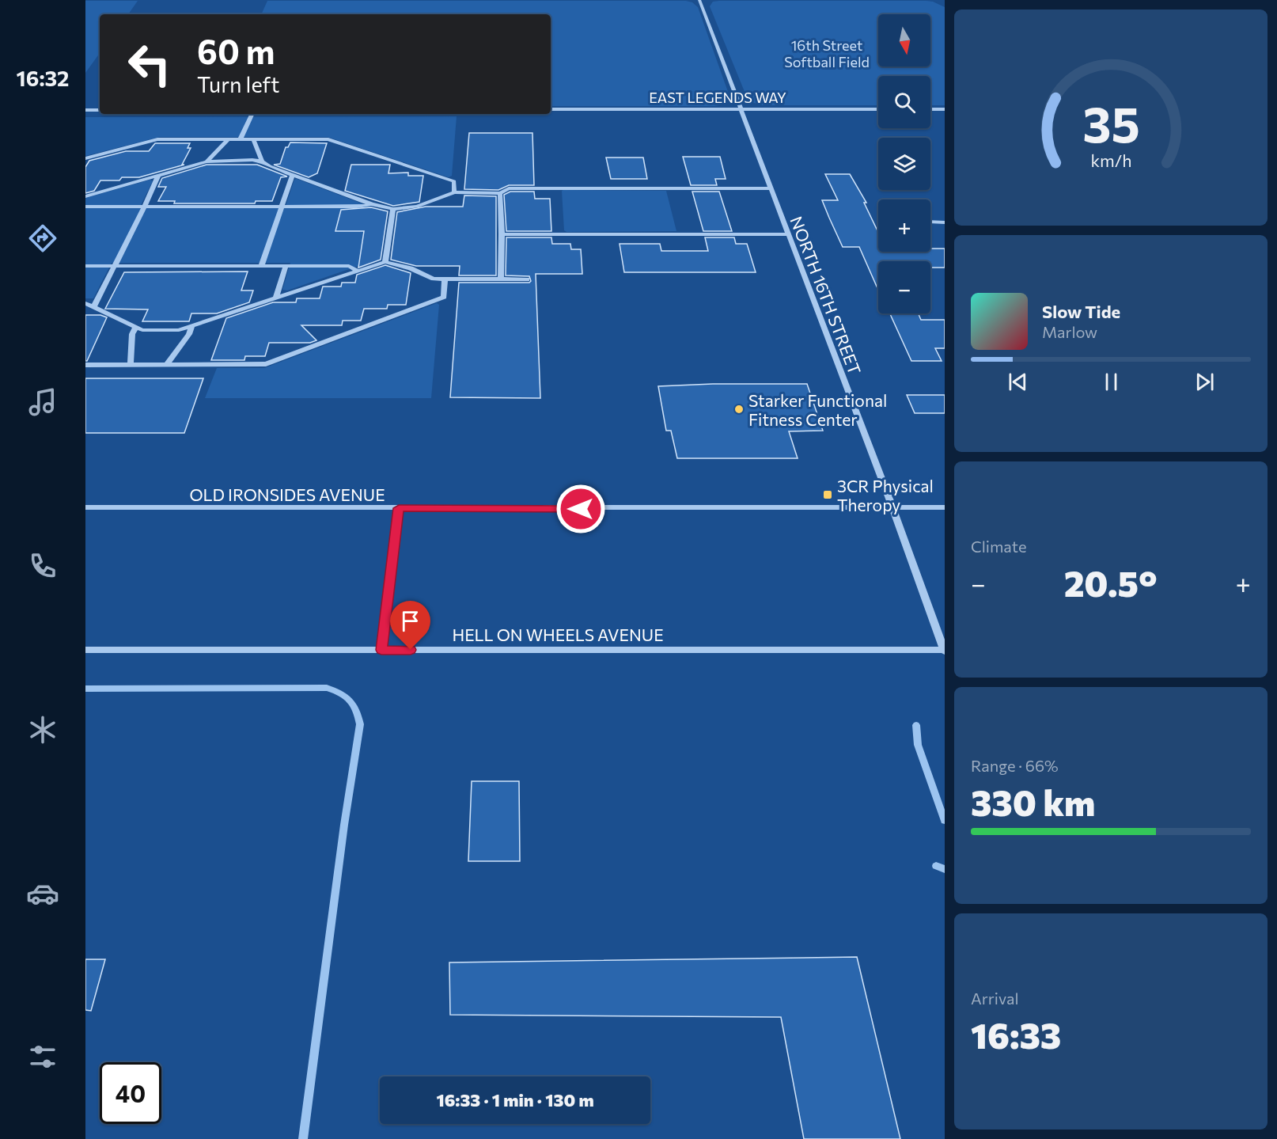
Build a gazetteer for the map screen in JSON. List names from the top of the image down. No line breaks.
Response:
{"streets":{"street":["EAST LEGENDS WAY","NORTH 16TH STREET","OLD IRONSIDES AVENUE","HELL ON WHEELS AVENUE"]},"crossings":[["EAST LEGENDS WAY","NORTH 16TH STREET"],["NORTH 16TH STREET","OLD IRONSIDES AVENUE"],["NORTH 16TH STREET","HELL ON WHEELS AVENUE"]],"parks":["16th Street Softball Field"],"places":{"other":["Starker Functional Fitness Center"],"transit":["3CR Physical Theropy"]},"north":"bottom","page":{"tabs":"16:32","map_buttons":["+","−"],"turn":["60 m","Turn left"],"song":["Slow Tide","Marlow"],"tile":["Climate",["Range · 66%","330 km"],["Arrival","16:33"]],"heat":["−","20.5°","+"],"limit":"40","trip":"16:33 · 1 min · 130 m","gauge":["35","km/h"]}}
